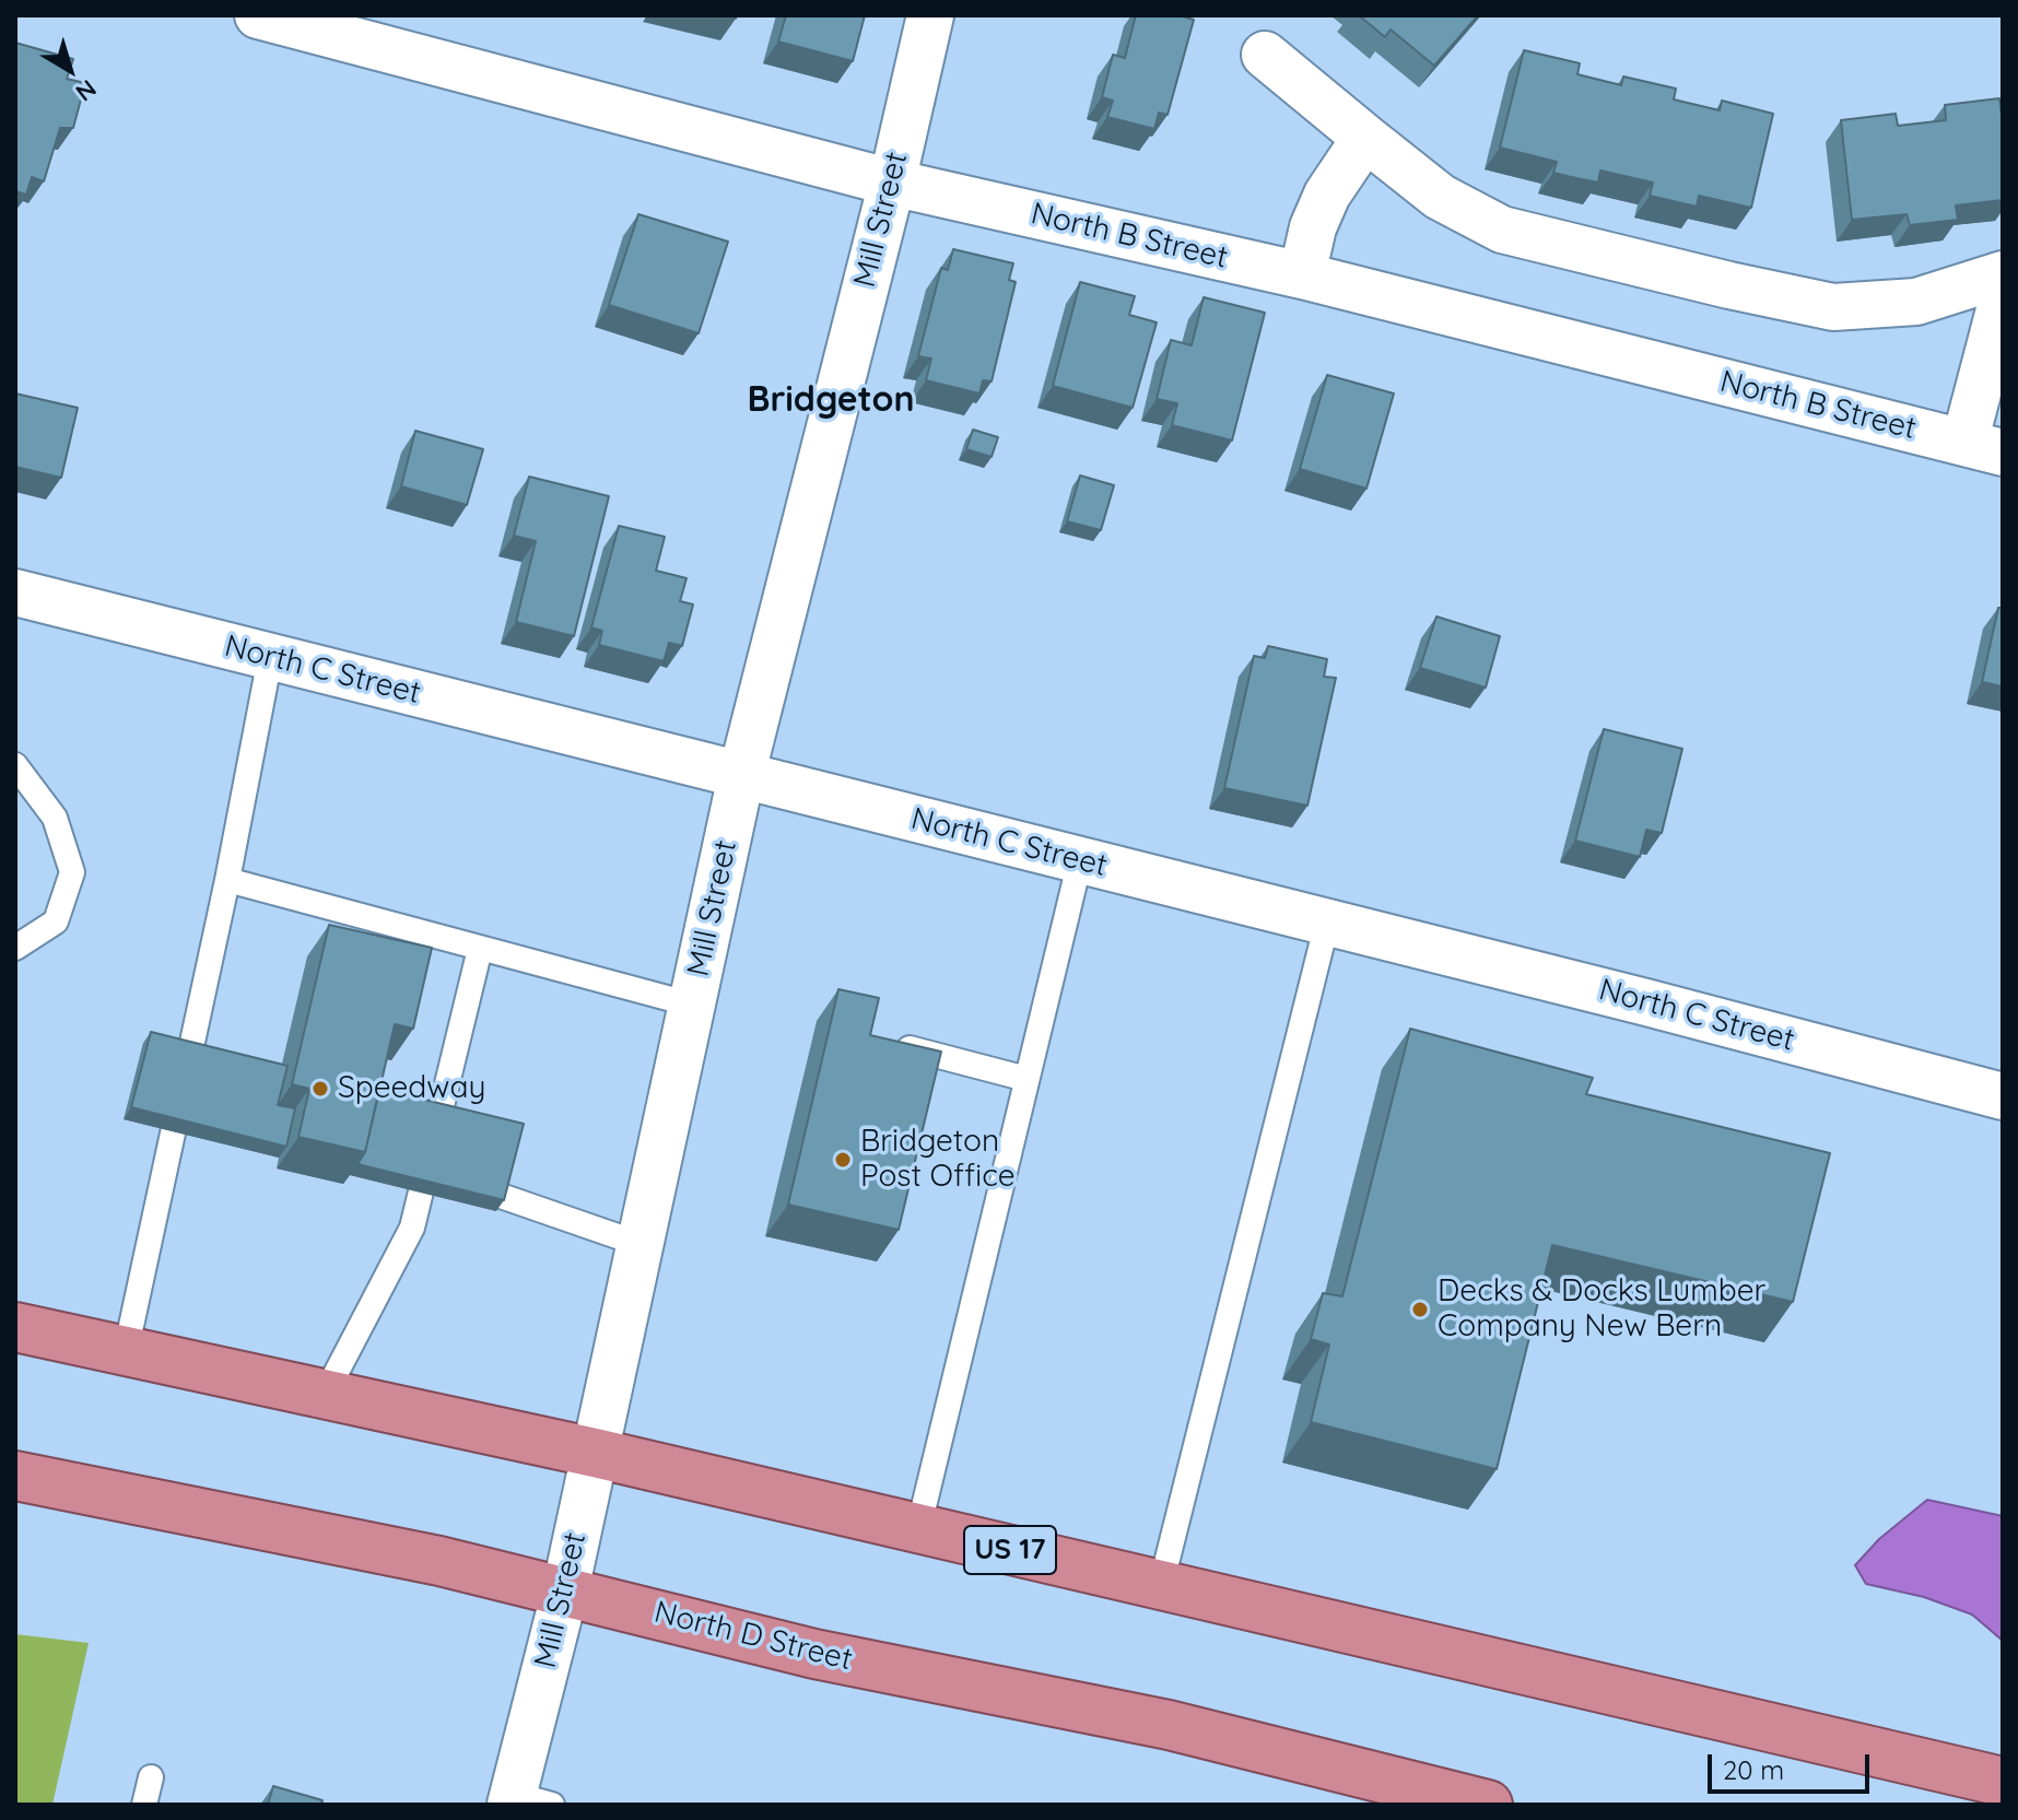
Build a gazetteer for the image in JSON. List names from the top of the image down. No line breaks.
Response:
{"streets":{"highway":["US 17","North D Street"],"street":["Mill Street","North B Street","North C Street"]},"crossings":[["Mill Street","North B Street"],["Mill Street","North C Street"],["Mill Street","US 17"],["Mill Street","North D Street"]],"districts":["Bridgeton"],"places":["Speedway","Bridgeton Post Office","Decks & Docks Lumber Company New Bern"],"scale_bar":"20 m","north":"bottom right"}
